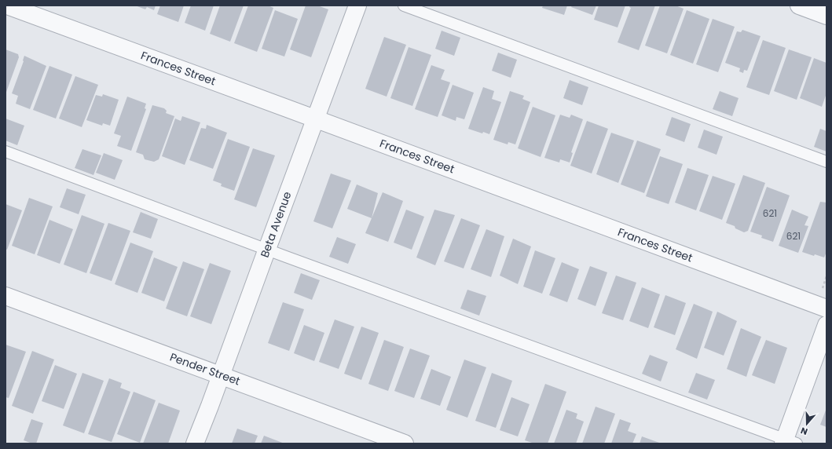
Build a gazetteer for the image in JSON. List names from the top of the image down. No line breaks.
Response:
{"streets":{"street":["Frances Street","Beta Avenue","Pender Street"]},"crossings":[["Frances Street","Beta Avenue"],["Beta Avenue","Pender Street"]],"house_numbers":["621","621"],"north":"bottom"}
